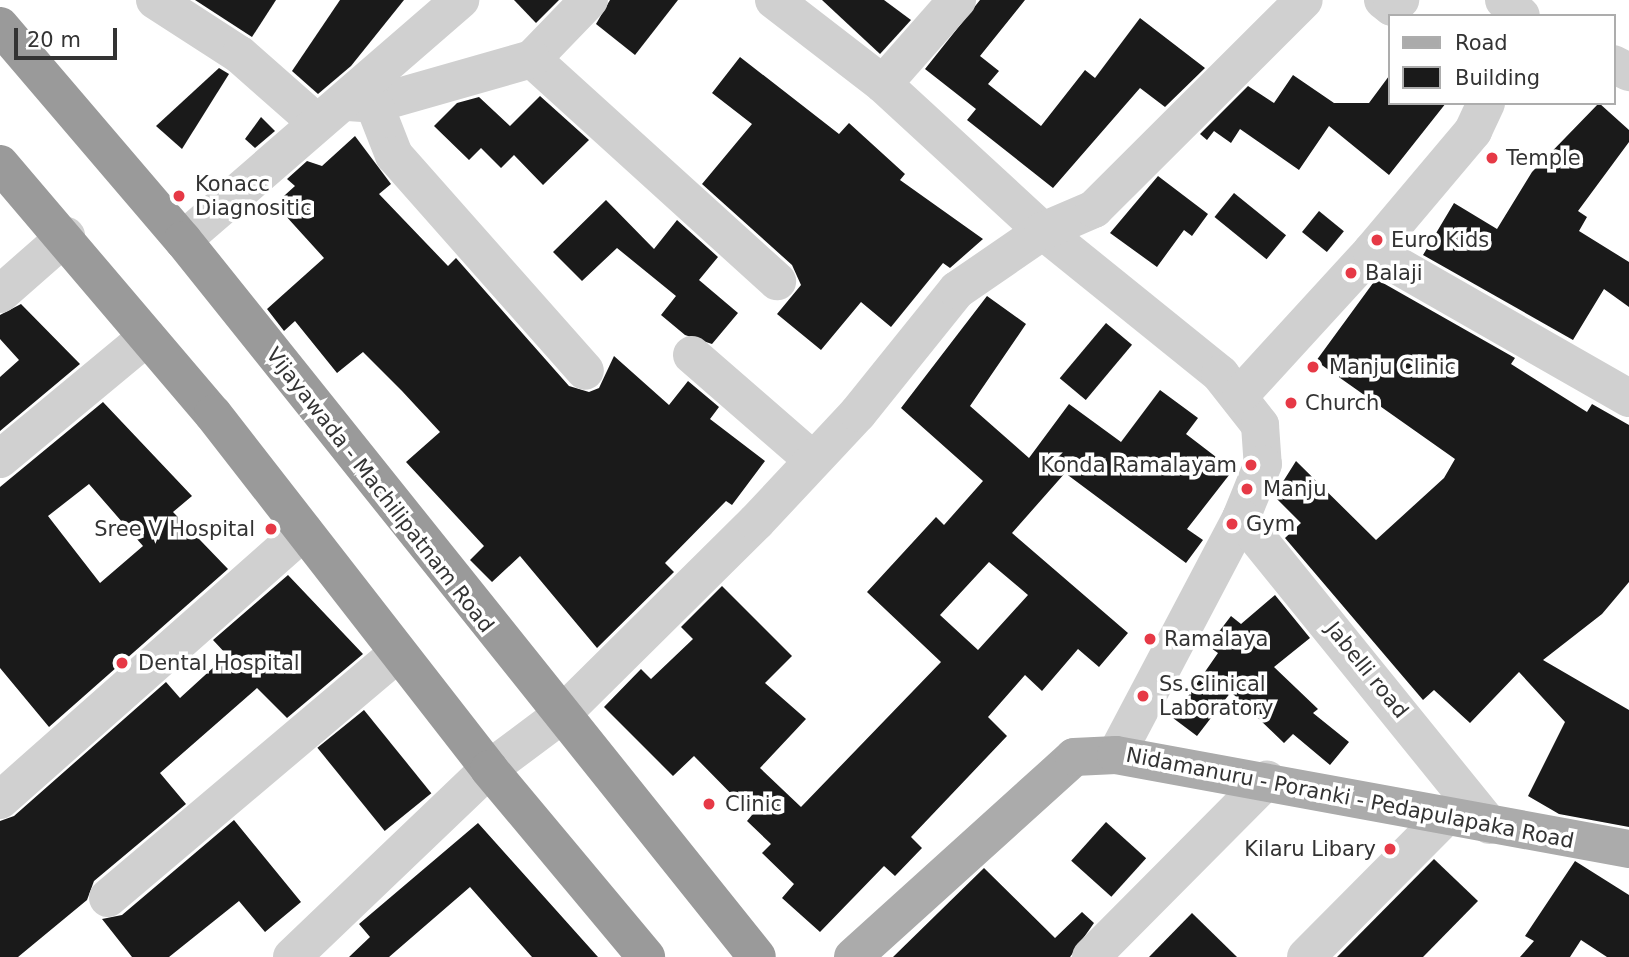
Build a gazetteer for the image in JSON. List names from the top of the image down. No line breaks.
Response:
{"streets":{"highway":["Vijayawada - Machilipatnam Road"],"main road":["Nidamanuru - Poranki - Pedapulapaka Road"],"street":["Jabelli road"]},"crossings":[["Jabelli road","Nidamanuru - Poranki - Pedapulapaka Road"]],"places":["Temple","Konacc Diagnositic","Euro Kids","Balaji","Manju Clinic","Church","Konda Ramalayam","Manju","Gym","Sree V Hospital","Ramalaya","Dental Hospital","Ss.Clinical Laboratory","Clinic","Kilaru Libary"],"legend":["Road","Building"],"scale_bar":"20 m"}
